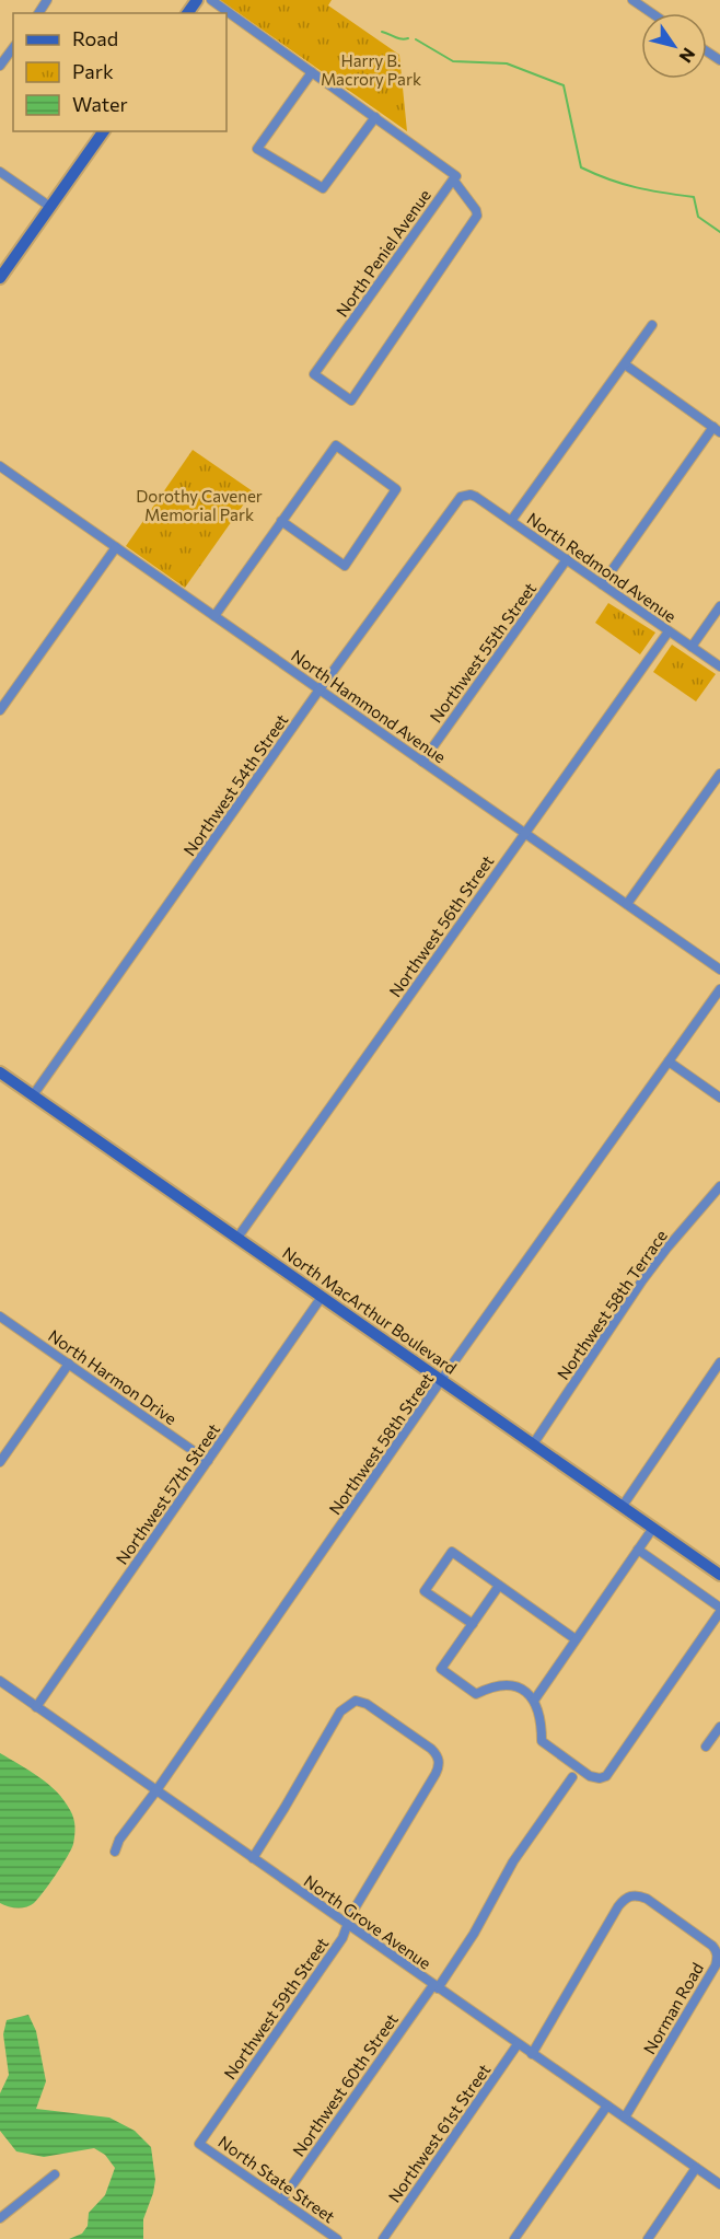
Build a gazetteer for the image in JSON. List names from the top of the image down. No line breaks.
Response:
{"streets":{"main road":["North MacArthur Boulevard"],"street":["North Peniel Avenue","North Redmond Avenue","Northwest 55th Street","North Hammond Avenue","Northwest 54th Street","Northwest 56th Street","Northwest 58th Terrace","North Harmon Drive","Northwest 58th Street","Northwest 57th Street","North Grove Avenue","Northwest 59th Street","Norman Road","Northwest 60th Street","Northwest 61st Street","North State Street"]},"crossings":[["North Redmond Avenue","Northwest 55th Street"],["North Redmond Avenue","Northwest 54th Street"],["North Redmond Avenue","Northwest 56th Street"],["Northwest 55th Street","North Hammond Avenue"],["North Hammond Avenue","Northwest 54th Street"],["North Hammond Avenue","Northwest 56th Street"],["Northwest 54th Street","North MacArthur Boulevard"],["Northwest 56th Street","North MacArthur Boulevard"],["Northwest 58th Terrace","North MacArthur Boulevard"],["North MacArthur Boulevard","Northwest 58th Street"],["North MacArthur Boulevard","Northwest 57th Street"],["North Harmon Drive","Northwest 57th Street"],["Northwest 58th Street","North Grove Avenue"],["Northwest 57th Street","North Grove Avenue"],["North Grove Avenue","Northwest 59th Street"],["North Grove Avenue","Norman Road"],["North Grove Avenue","Northwest 60th Street"],["North Grove Avenue","Northwest 61st Street"],["Northwest 59th Street","North State Street"],["Northwest 60th Street","North State Street"]],"parks":["Harry B. Macrory Park","Dorothy Cavener Memorial Park"],"legend":["Road","Park","Water"],"north":"bottom right"}
